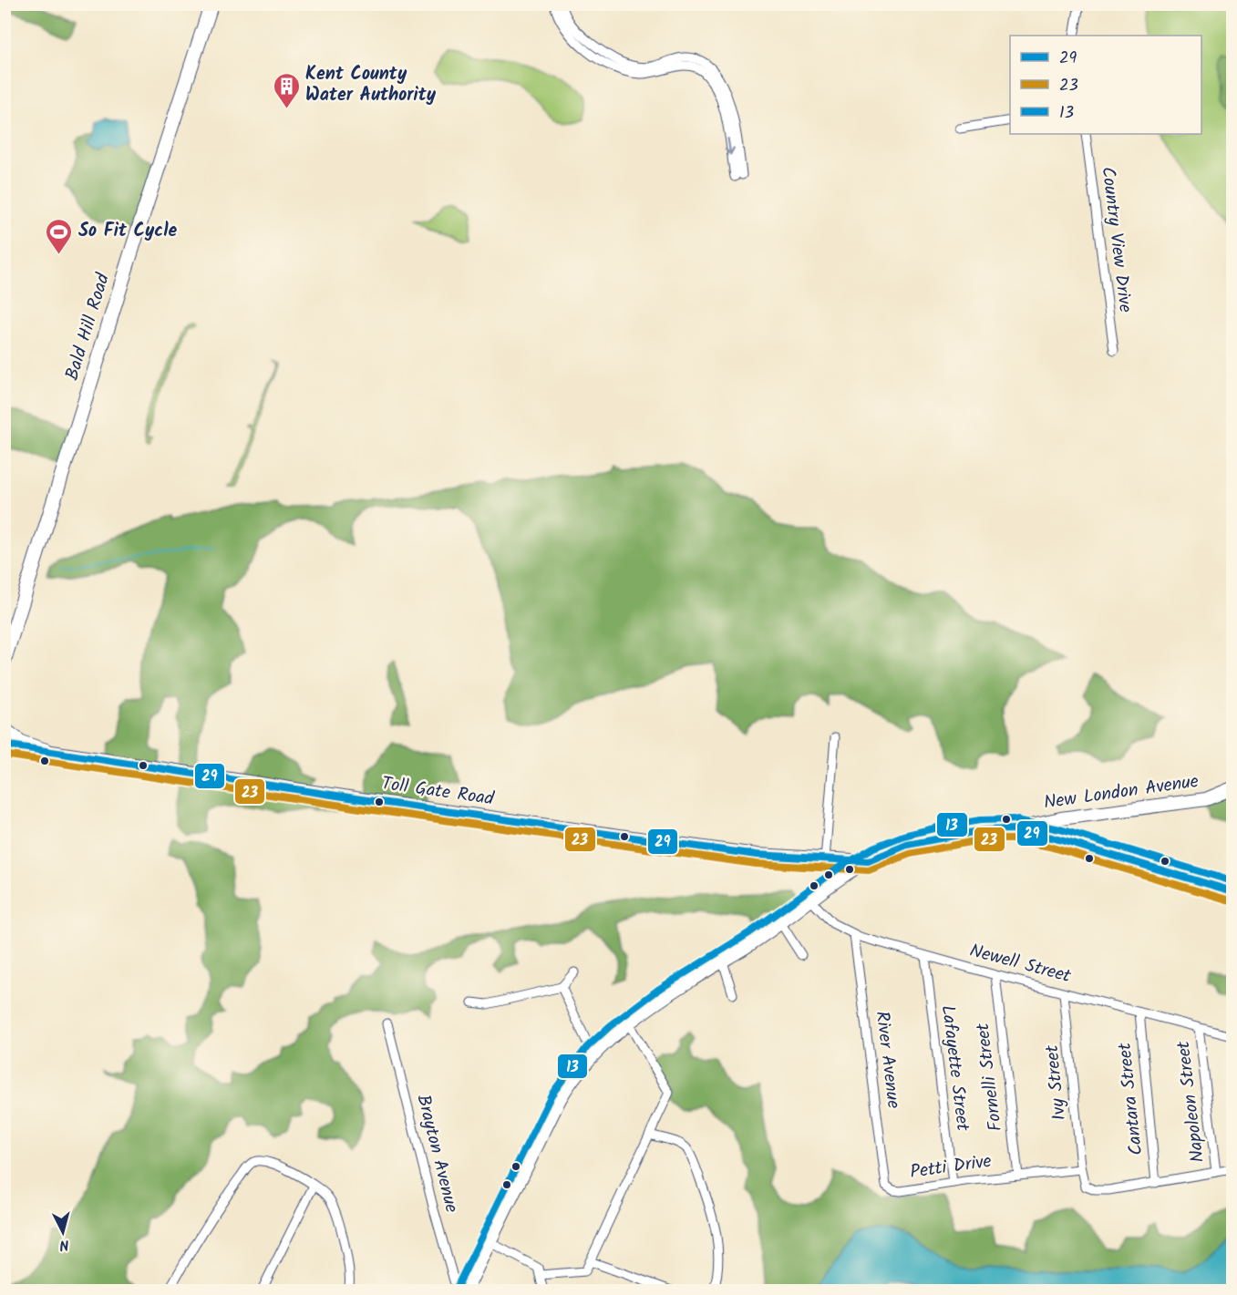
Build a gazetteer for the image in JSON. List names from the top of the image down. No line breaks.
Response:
{"streets":{"main road":["Bald Hill Road","Toll Gate Road","New London Avenue"],"street":["Country View Drive","Newell Street","River Avenue","Lafayette Street","Fornelli Street","Ivy Street","Cantara Street","Napoleon Street","Brayton Avenue","Petti Drive"]},"crossings":[["Newell Street","River Avenue"],["Newell Street","Lafayette Street"],["Newell Street","Fornelli Street"],["Newell Street","Ivy Street"],["Newell Street","Cantara Street"],["Newell Street","Napoleon Street"],["River Avenue","Petti Drive"],["Lafayette Street","Petti Drive"],["Fornelli Street","Petti Drive"],["Ivy Street","Petti Drive"]],"places":{"building":["Kent County Water Authority"],"sports":["So Fit Cycle"]},"lines":["transit line 29","transit line 23","transit line 13"],"legend":["29","23","13"],"north":"bottom"}
